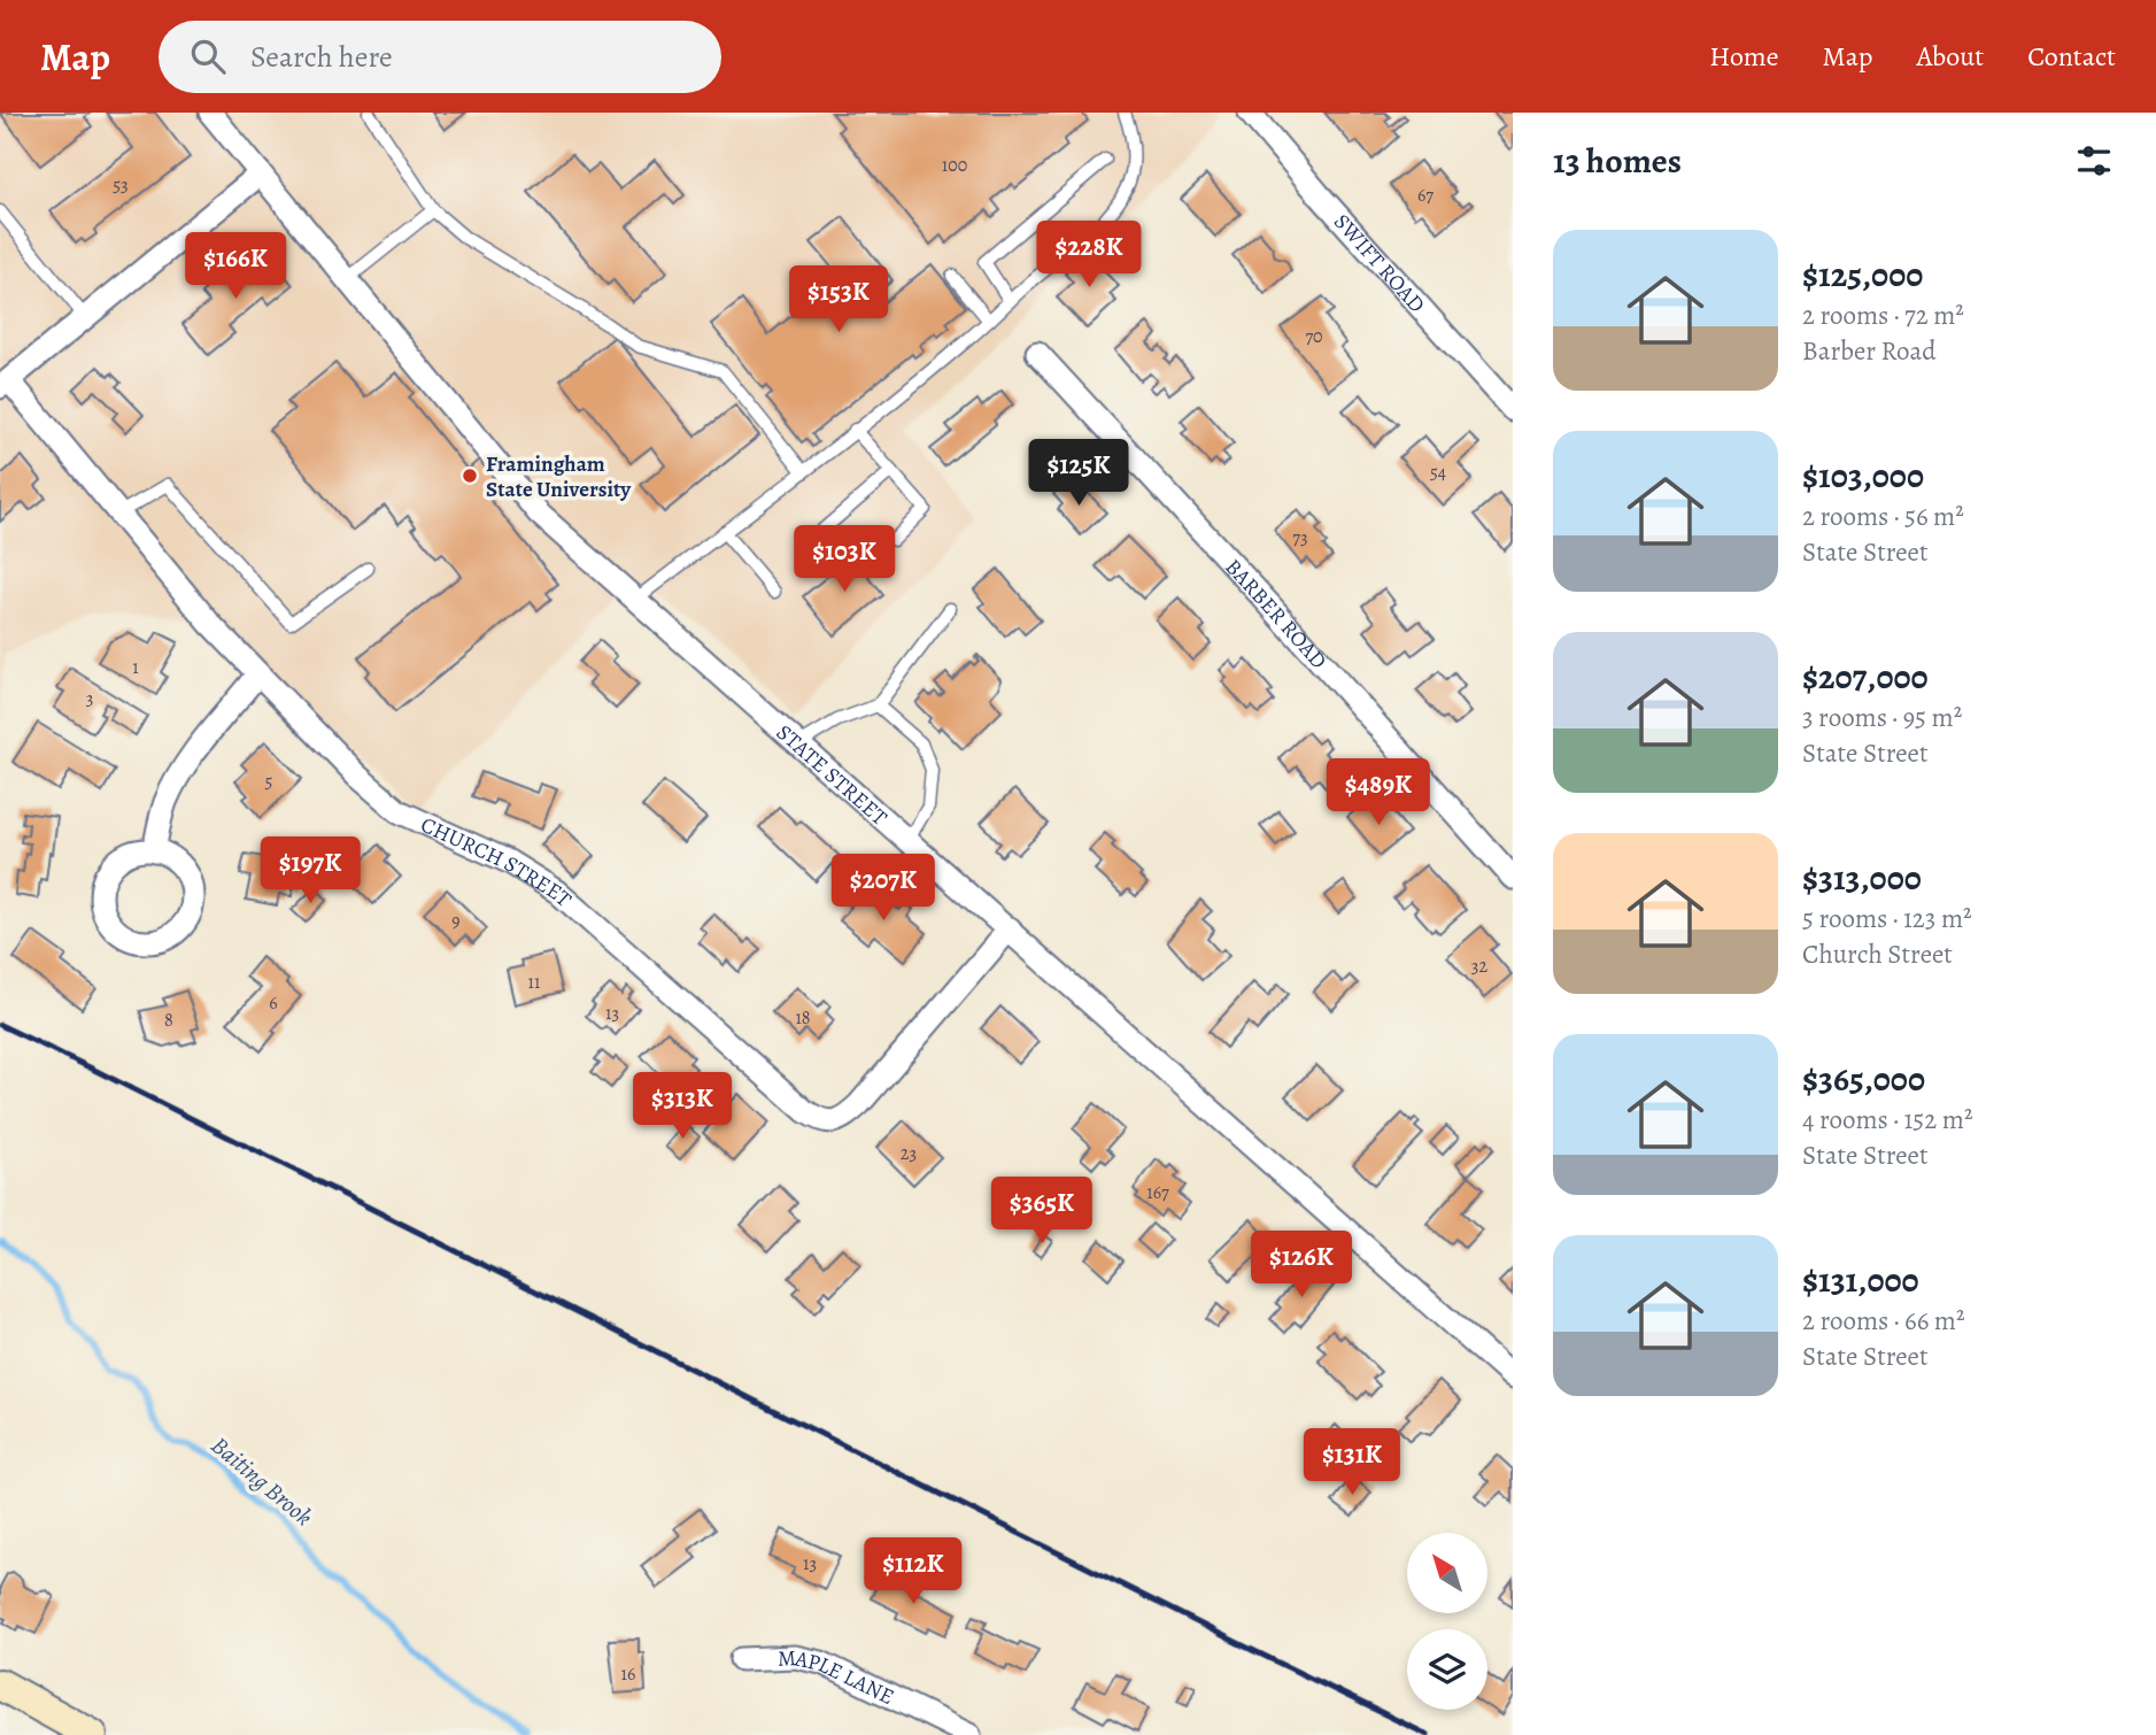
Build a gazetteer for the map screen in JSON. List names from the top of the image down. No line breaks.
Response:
{"streets":{"street":["SWIFT ROAD","BARBER ROAD","STATE STREET","CHURCH STREET","MAPLE LANE"]},"crossings":[["STATE STREET","CHURCH STREET"]],"water":["Baiting Brook"],"places":["Framingham State University"],"house_numbers":["100","53","67","70","54","73","1","3","5","9","32","11","6","13","18","8","23","167","13","16"],"north":"top left","page":{"header":"Map","search":"Search here","nav":["Home","Map","About","Contact"],"heading":"13 homes","list":[{"name":"$125,000","note":"2 rooms · 72 m² · Barber Road"},{"name":"$103,000","note":"2 rooms · 56 m² · State Street"},{"name":"$207,000","note":"3 rooms · 95 m² · State Street"},{"name":"$313,000","note":"5 rooms · 123 m² · Church Street"},{"name":"$365,000","note":"4 rooms · 152 m² · State Street"},{"name":"$131,000","note":"2 rooms · 66 m² · State Street"}],"price":["$228K","$166K","$153K","$125K","$103K","$489K","$197K","$207K","$313K","$365K","$126K","$131K","$112K"]}}
